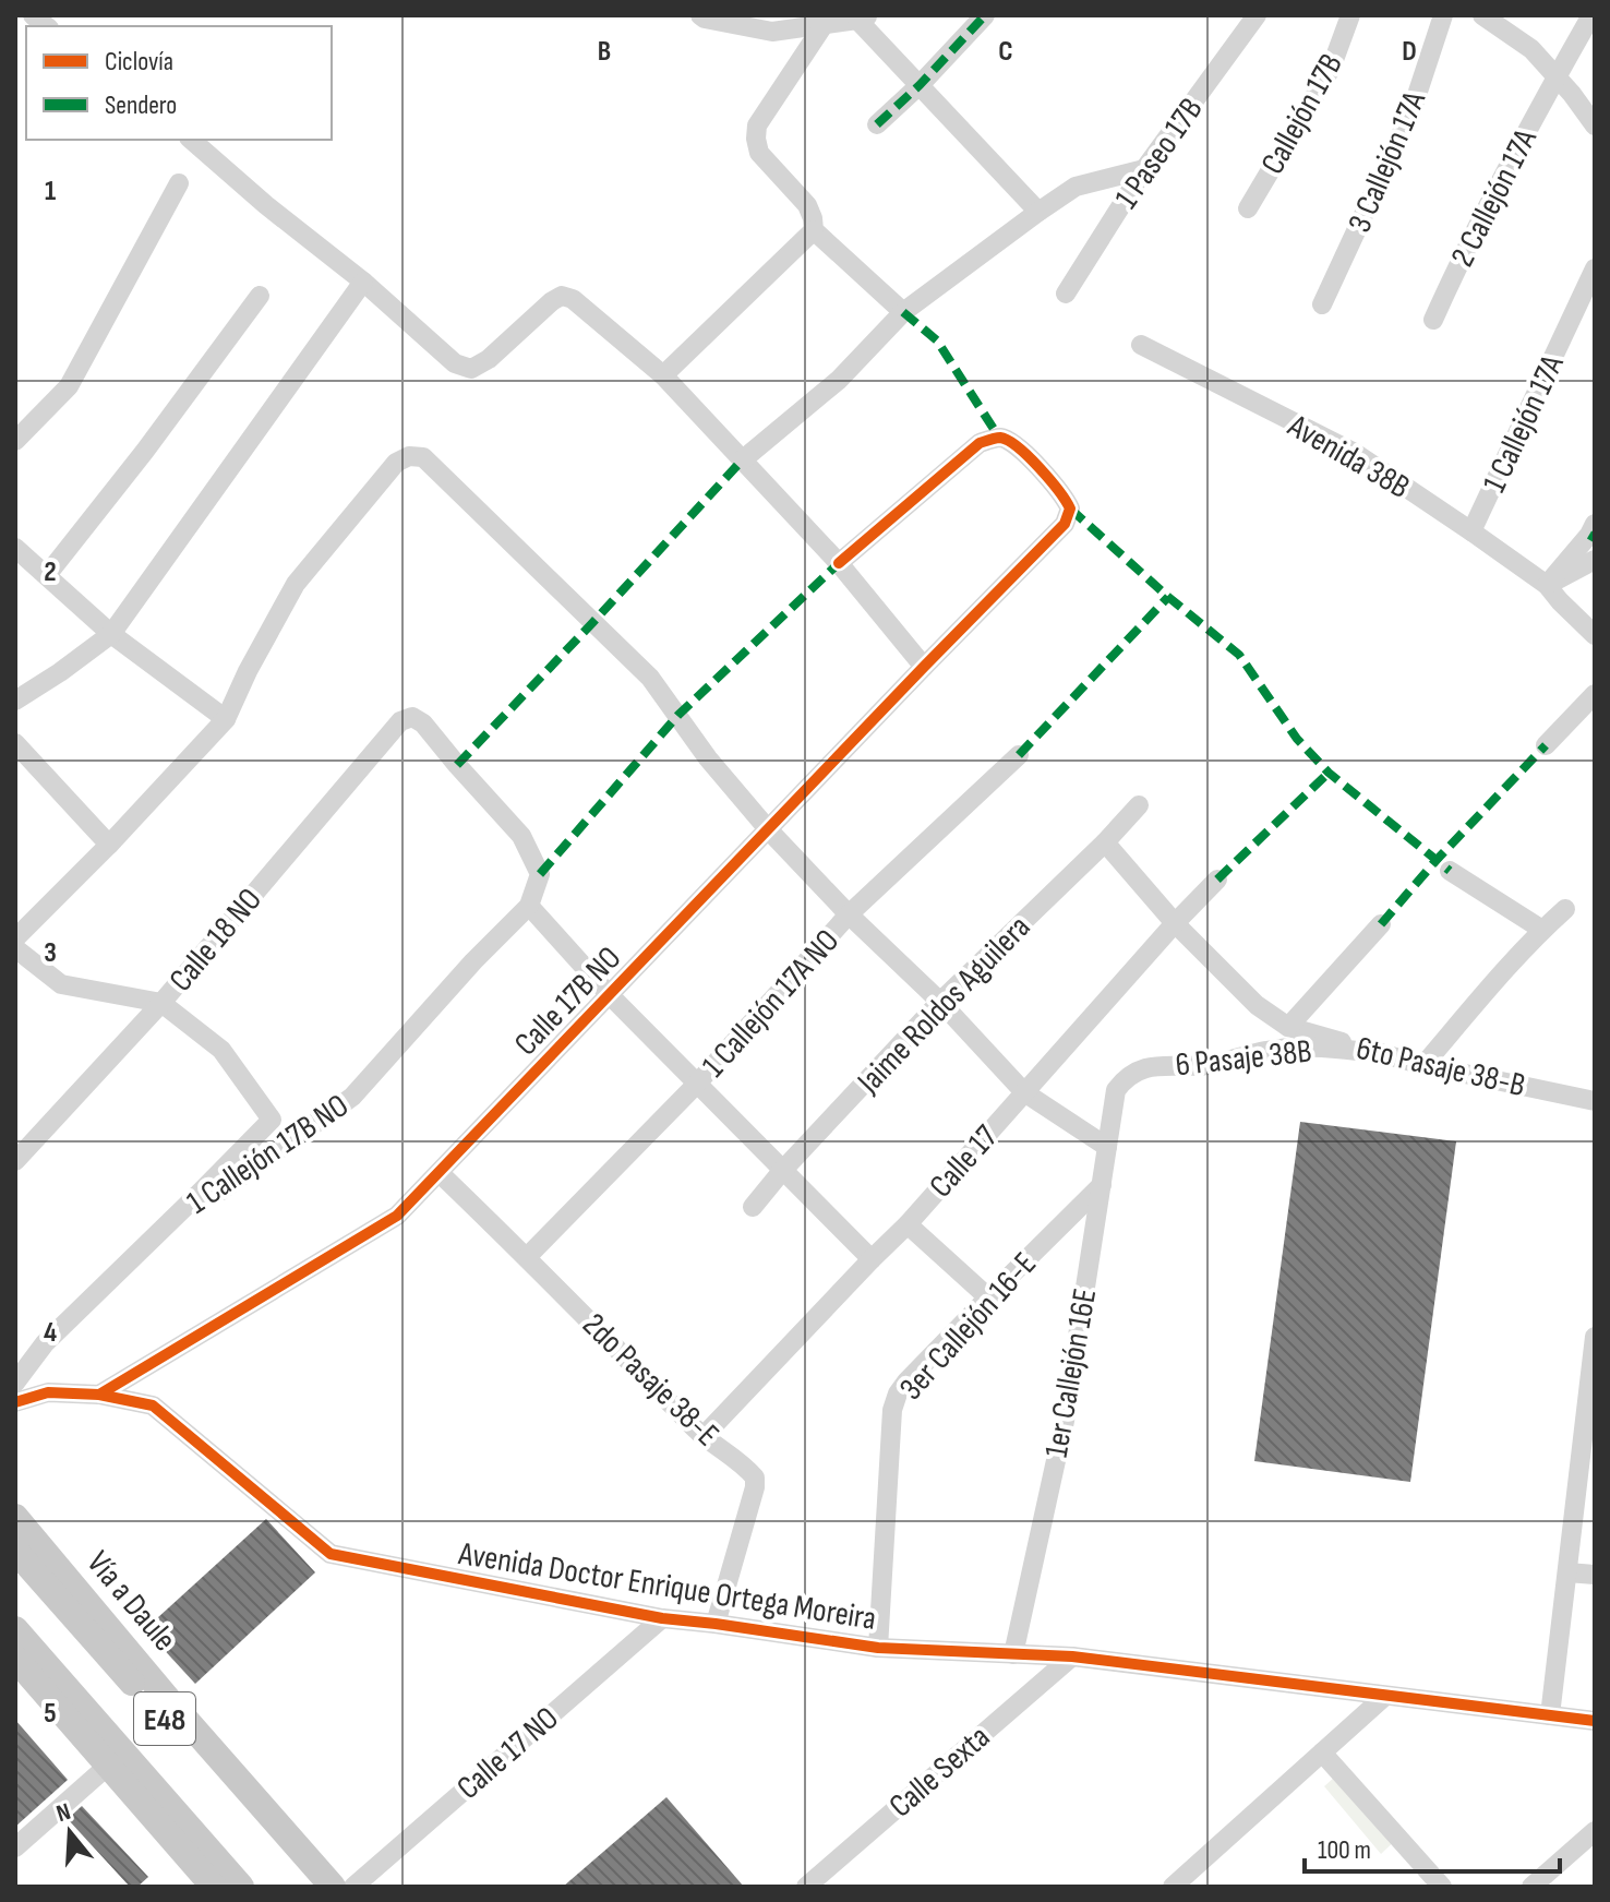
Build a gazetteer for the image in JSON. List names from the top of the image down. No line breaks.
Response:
{"streets":{"main road":["Vía a Daule","E48"],"street":["Callejón 17B","1 Paseo 17B","3 Callejón 17A","2 Callejón 17A","1 Callejón 17A","Avenida 38B","Calle 18 NO","Calle 17B NO","1 Callejón 17A NO","Jaime Roldos Aguilera","6 Pasaje 38B","6to Pasaje 38-B","1 Callejón 17B NO","Calle 17","3er Callejón 16-E","1er Callejón 16E","2do Pasaje 38-E","Avenida Doctor Enrique Ortega Moreira","Calle 17 NO","Calle Sexta"]},"crossings":[["1 Callejón 17A","Avenida 38B"],["Calle 18 NO","1 Callejón 17B NO"],["Calle 17B NO","2do Pasaje 38-E"],["Calle 17B NO","Avenida Doctor Enrique Ortega Moreira"],["1 Callejón 17A NO","2do Pasaje 38-E"],["Jaime Roldos Aguilera","6to Pasaje 38-B"],["6 Pasaje 38B","6to Pasaje 38-B"],["6 Pasaje 38B","1er Callejón 16E"],["6to Pasaje 38-B","Calle 17"],["Calle 17","2do Pasaje 38-E"],["3er Callejón 16-E","1er Callejón 16E"],["3er Callejón 16-E","Avenida Doctor Enrique Ortega Moreira"],["1er Callejón 16E","Avenida Doctor Enrique Ortega Moreira"],["2do Pasaje 38-E","Avenida Doctor Enrique Ortega Moreira"],["Avenida Doctor Enrique Ortega Moreira","Calle 17 NO"],["Avenida Doctor Enrique Ortega Moreira","Calle Sexta"]],"legend":["Ciclovía","Sendero"],"scale_bar":"100 m","north":"top","grid":{"columns":["B","C","D"],"rows":["1","2","3","4","5"]}}
